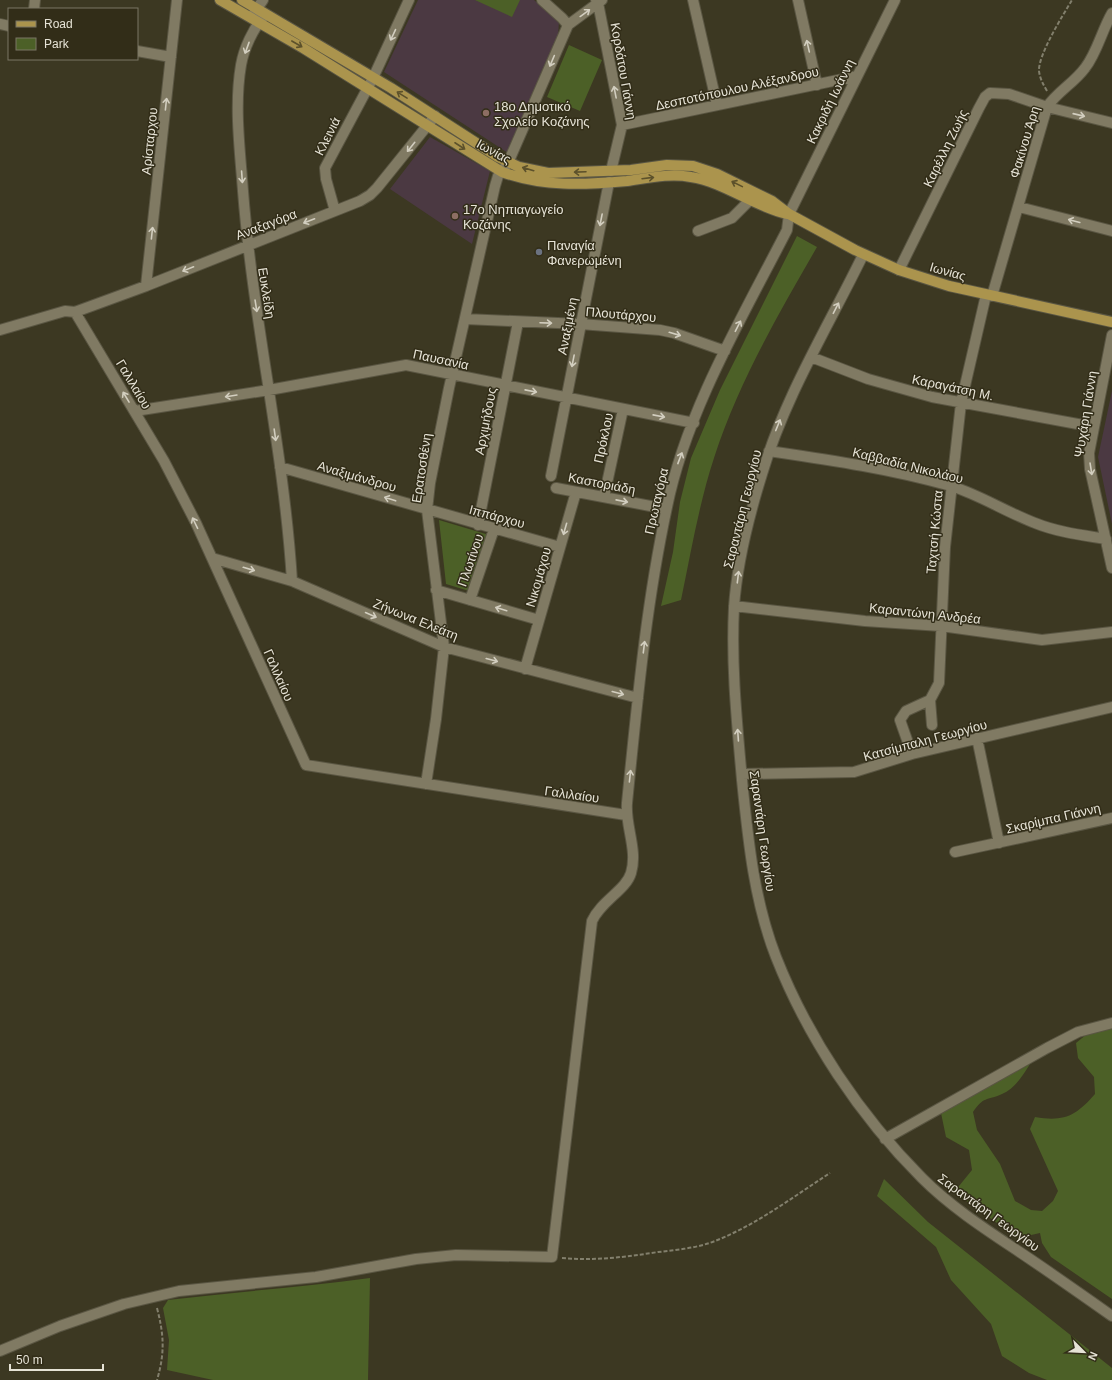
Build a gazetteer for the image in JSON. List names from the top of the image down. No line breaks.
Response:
{"streets":{"main road":["Ιωνίας"],"street":["Κορδάτου Γιάννη","Δεσποτόπουλου Αλέξανδρου","Κακριδή Ιωάννη","Κλεινιά","Αρίσταρχου","Φακίνου Άρη","Καρέλλη Ζωής","Αναξαγόρα","Ευκλείδη","Πλουτάρχου","Αναξιμένη","Παυσανία","Γαλιλαίου","Καραγάτση Μ.","Ψυχάρη Γιάννη","Αρχιμήδους","Πρόκλου","Καββαδία Νικολάου","Ερατοσθένη","Αναξιμάνδρου","Καστοριάδη","Πρωταγόρα","Σαραντάρη Γεωργίου","Ιππάρχου","Ταχτσή Κώστα","Πλωτίνου","Νικομάχου","Καραντώνη Ανδρέα","Ζήνωνα Ελεάτη","Κατσίμπαλη Γεωργίου","Σκαρίμπα Γιάννη"]},"crossings":[["Κορδάτου Γιάννη","Δεσποτόπουλου Αλέξανδρου"],["Κορδάτου Γιάννη","Ιωνίας"],["Δεσποτόπουλου Αλέξανδρου","Κακριδή Ιωάννη"],["Κακριδή Ιωάννη","Ιωνίας"],["Κακριδή Ιωάννη","Πρωταγόρα"],["Κλεινιά","Ιωνίας"],["Κλεινιά","Αναξαγόρα"],["Αρίσταρχου","Αναξαγόρα"],["Φακίνου Άρη","Καρέλλη Ζωής"],["Φακίνου Άρη","Ιωνίας"],["Φακίνου Άρη","Ταχτσή Κώστα"],["Καρέλλη Ζωής","Ιωνίας"],["Ιωνίας","Αναξαγόρα"],["Ιωνίας","Ευκλείδη"],["Ιωνίας","Αναξιμένη"],["Ιωνίας","Ερατοσθένη"],["Ιωνίας","Πρωταγόρα"],["Ιωνίας","Σαραντάρη Γεωργίου"],["Ιωνίας","Ταχτσή Κώστα"],["Αναξαγόρα","Ευκλείδη"],["Αναξαγόρα","Γαλιλαίου"],["Ευκλείδη","Παυσανία"],["Ευκλείδη","Αναξιμάνδρου"],["Ευκλείδη","Ζήνωνα Ελεάτη"],["Πλουτάρχου","Αναξιμένη"],["Πλουτάρχου","Αρχιμήδους"],["Πλουτάρχου","Ερατοσθένη"],["Πλουτάρχου","Πρωταγόρα"],["Αναξιμένη","Παυσανία"],["Παυσανία","Γαλιλαίου"],["Παυσανία","Αρχιμήδους"],["Παυσανία","Πρόκλου"],["Παυσανία","Ερατοσθένη"],["Παυσανία","Πρωταγόρα"],["Γαλιλαίου","Ερατοσθένη"],["Γαλιλαίου","Πρωταγόρα"],["Γαλιλαίου","Ζήνωνα Ελεάτη"],["Καραγάτση Μ.","Ψυχάρη Γιάννη"],["Καραγάτση Μ.","Σαραντάρη Γεωργίου"],["Καραγάτση Μ.","Ταχτσή Κώστα"],["Ψυχάρη Γιάννη","Καββαδία Νικολάου"],["Αρχιμήδους","Ιππάρχου"],["Πρόκλου","Καστοριάδη"],["Καββαδία Νικολάου","Σαραντάρη Γεωργίου"],["Καββαδία Νικολάου","Ταχτσή Κώστα"],["Ερατοσθένη","Αναξιμάνδρου"],["Ερατοσθένη","Ιππάρχου"],["Ερατοσθένη","Ζήνωνα Ελεάτη"],["Αναξιμάνδρου","Ιππάρχου"],["Καστοριάδη","Πρωταγόρα"],["Καστοριάδη","Νικομάχου"],["Πρωταγόρα","Ζήνωνα Ελεάτη"],["Σαραντάρη Γεωργίου","Καραντώνη Ανδρέα"],["Σαραντάρη Γεωργίου","Κατσίμπαλη Γεωργίου"],["Ιππάρχου","Πλωτίνου"],["Ιππάρχου","Νικομάχου"],["Ταχτσή Κώστα","Καραντώνη Ανδρέα"],["Νικομάχου","Ζήνωνα Ελεάτη"],["Κατσίμπαλη Γεωργίου","Σκαρίμπα Γιάννη"]],"one_way":["Κορδάτου Γιάννη","Κλεινιά","Αρίσταρχου","Αναξαγόρα","Ευκλείδη","Πλουτάρχου","Αναξιμένη","Ψυχάρη Γιάννη","Αναξιμάνδρου","Καστοριάδη","Πρωταγόρα","Σαραντάρη Γεωργίου","Ζήνωνα Ελεάτη"],"places":["18ο Δημοτικό Σχολείο Κοζάνης","17ο Νηπιαγωγείο Κοζάνης","Παναγία Φανερωμένη"],"legend":["Road","Park"],"scale_bar":"50 m","north":"bottom right"}
